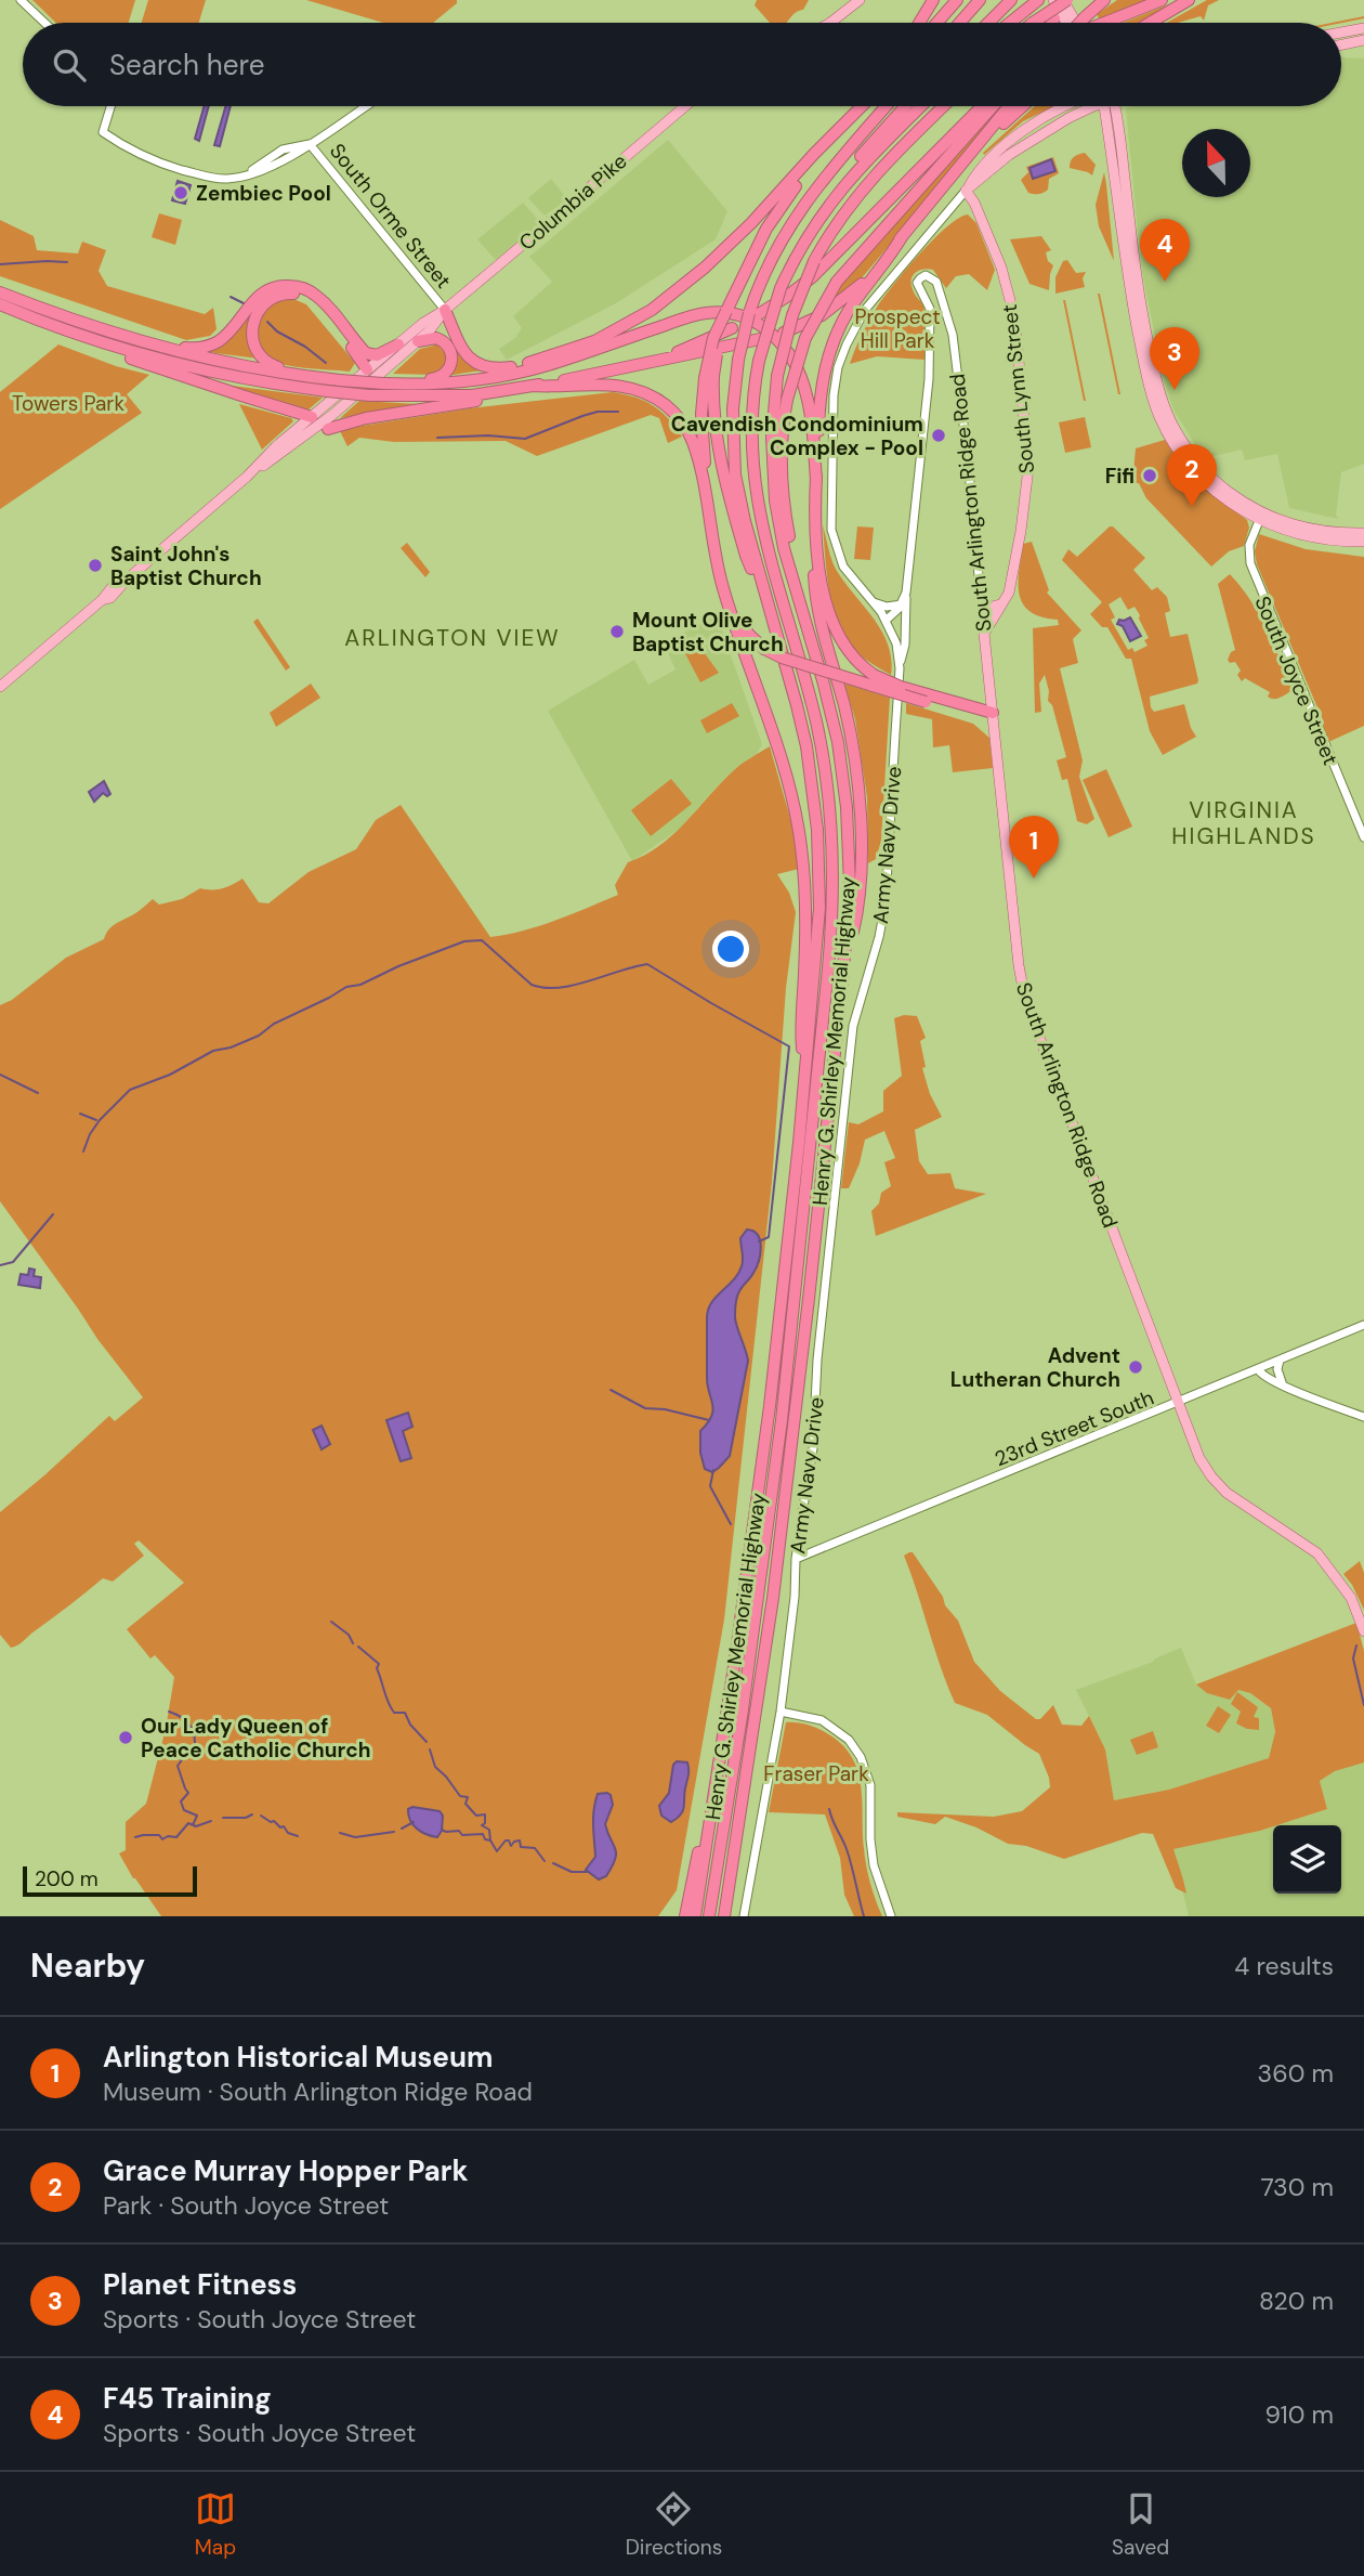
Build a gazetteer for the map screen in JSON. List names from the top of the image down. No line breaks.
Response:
{"streets":{"highway":["Henry G. Shirley Memorial Highway"],"main road":["Columbia Pike","South Lynn Street","South Arlington Ridge Road","Army Navy Drive"],"street":["South Orme Street","South Joyce Street","23rd Street South"]},"crossings":[["Columbia Pike","South Orme Street"],["South Lynn Street","South Arlington Ridge Road"],["South Lynn Street","Army Navy Drive"],["South Arlington Ridge Road","23rd Street South"],["Army Navy Drive","23rd Street South"]],"districts":["ARLINGTON VIEW","VIRGINIA HIGHLANDS"],"parks":["Prospect Hill Park","Towers Park","Fraser Park"],"places":["Zembiec Pool","Cavendish Condominium Complex - Pool","Fifi","Saint John's Baptist Church","Mount Olive Baptist Church","Advent Lutheran Church","Our Lady Queen of Peace Catholic Church"],"scale_bar":"200 m","north":"top","page":{"search":"Search here","pins":["4","3","2","1"],"scale":"200 m","heading":["Nearby","4 results"],"list":[{"mark":"1","name":"Arlington Historical Museum","note":"Museum · South Arlington Ridge Road","value":"360 m"},{"mark":"2","name":"Grace Murray Hopper Park","note":"Park · South Joyce Street","value":"730 m"},{"mark":"3","name":"Planet Fitness","note":"Sports · South Joyce Street","value":"820 m"},{"mark":"4","name":"F45 Training","note":"Sports · South Joyce Street","value":"910 m"}],"nav":["Map","Directions","Saved"]}}
